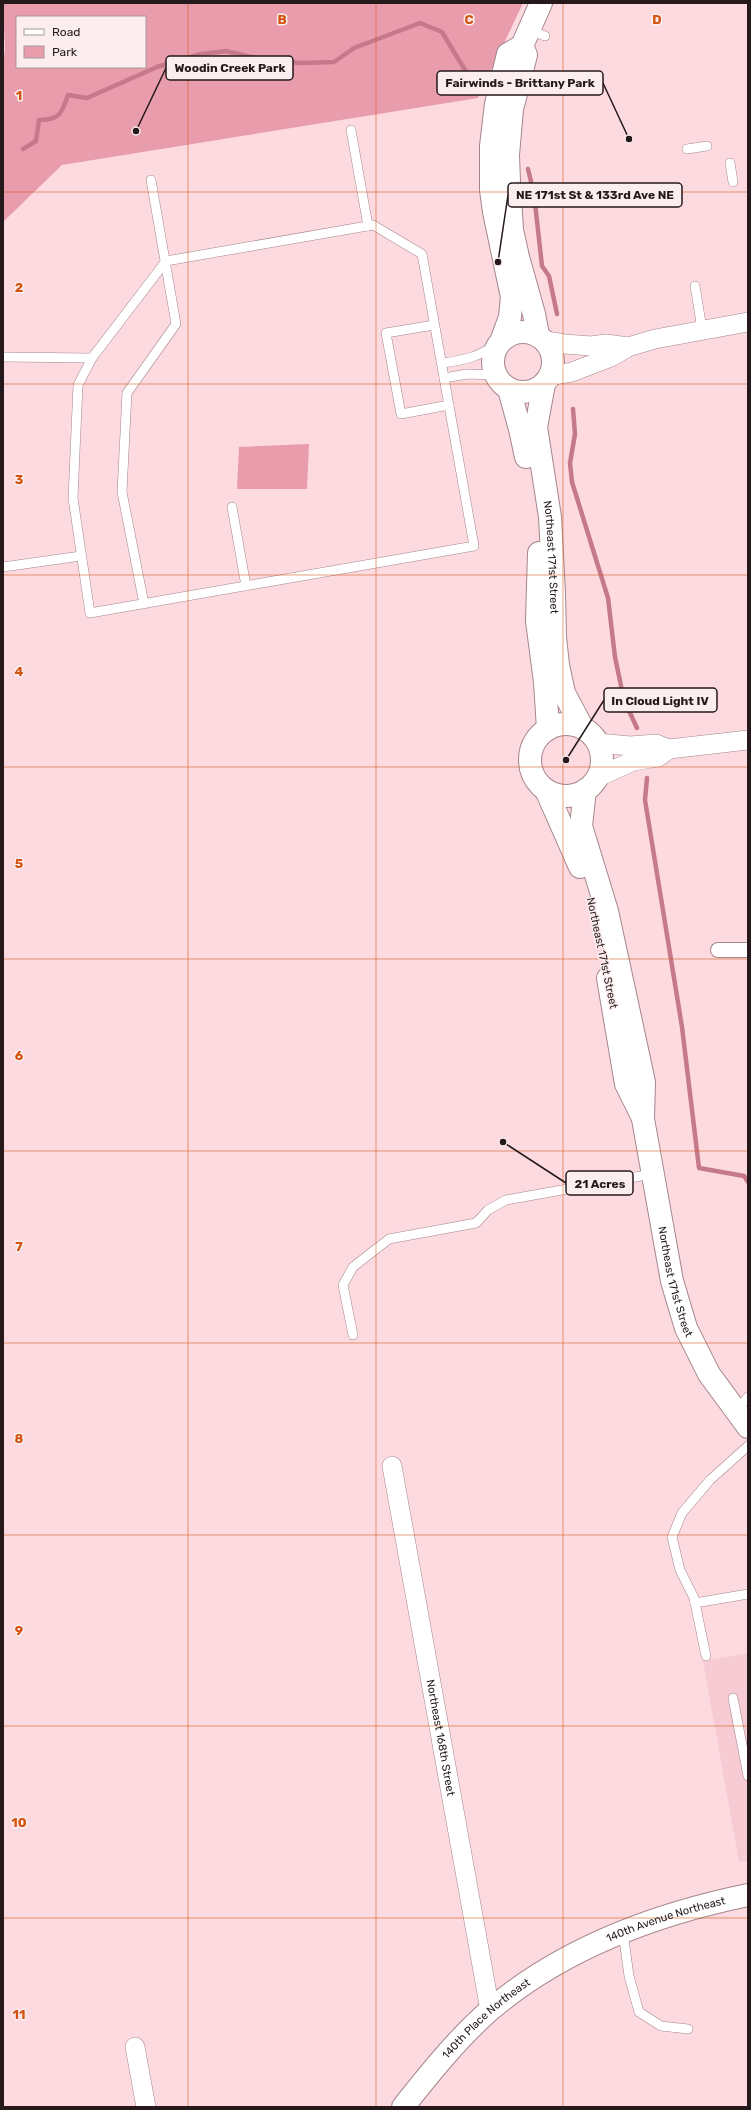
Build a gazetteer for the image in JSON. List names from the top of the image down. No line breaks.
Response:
{"streets":{"main road":["Northeast 171st Street","140th Avenue Northeast","140th Place Northeast"],"street":["Northeast 168th Street"]},"crossings":[["Northeast 168th Street","140th Place Northeast"],["140th Avenue Northeast","140th Place Northeast"]],"places":["Woodin Creek Park","Fairwinds - Brittany Park","NE 171st St & 133rd Ave NE","In Cloud Light IV","21 Acres"],"legend":["Road","Park"],"grid":{"columns":["B","C","D"],"rows":["1","2","3","4","5","6","7","8","9","10","11"]}}
